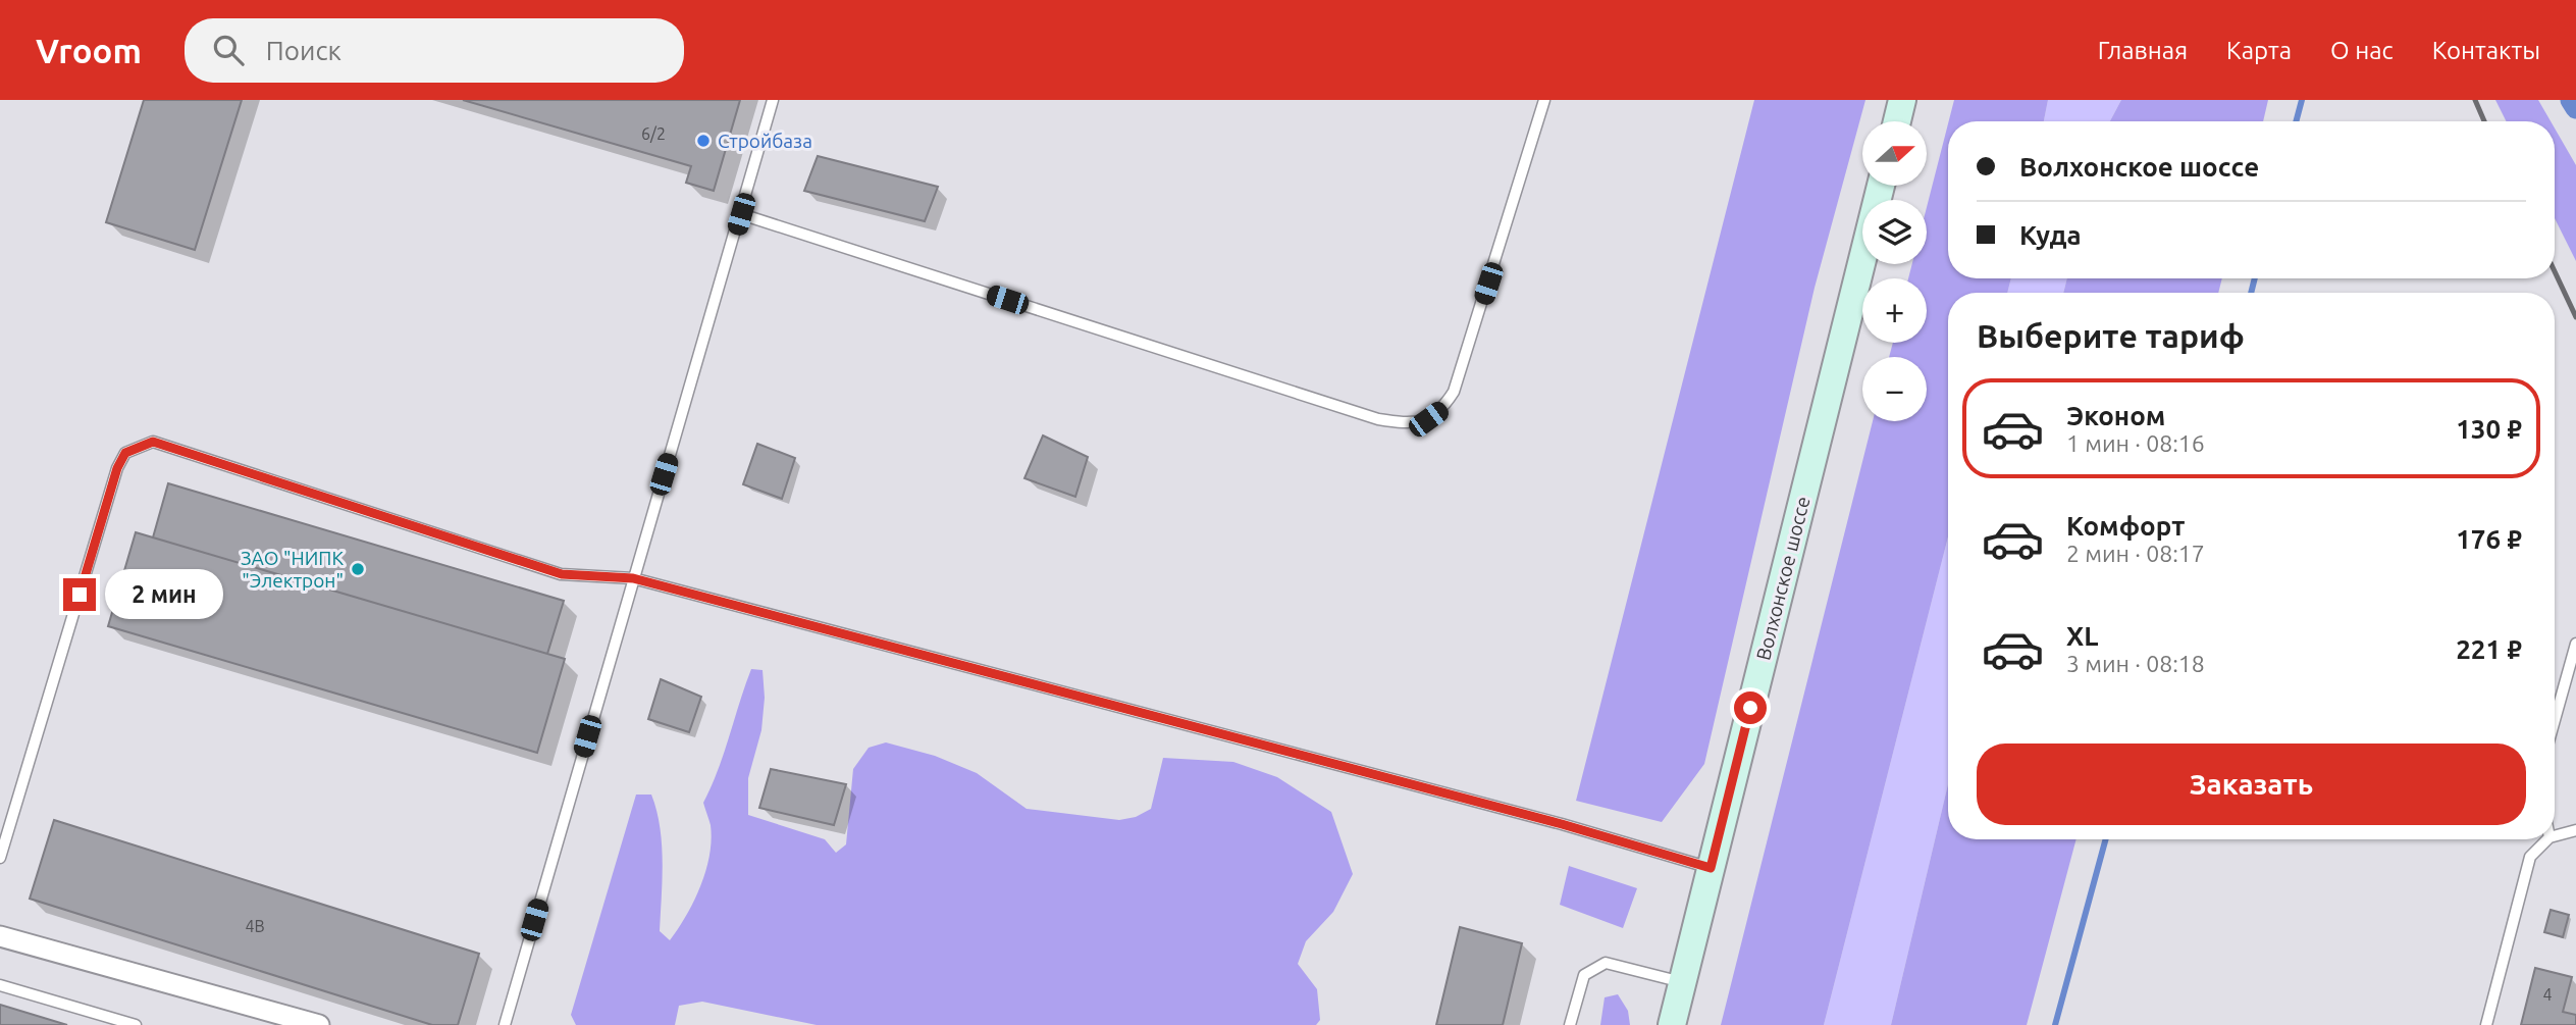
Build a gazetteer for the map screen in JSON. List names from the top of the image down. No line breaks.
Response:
{"streets":{"main road":["Волхонское шоссе"]},"places":["Стройбаза","ЗАО \"НИПК \"Электрон\""],"house_numbers":["6/2","4В","4"],"north":"right","page":{"header":"Vroom","search":"Поиск","nav":["Главная","Карта","О нас","Контакты"],"map_buttons":["+","−"],"banner":["Волхонское шоссе","Куда"],"heading":"Выберите тариф","list":[{"name":"Эконом","note":"1 мин · 08:16","value":"130 ₽"},{"name":"Комфорт","note":"2 мин · 08:17","value":"176 ₽"},{"name":"XL","note":"3 мин · 08:18","value":"221 ₽"}],"bubble":"2 мин","buttons":"Заказать"}}
